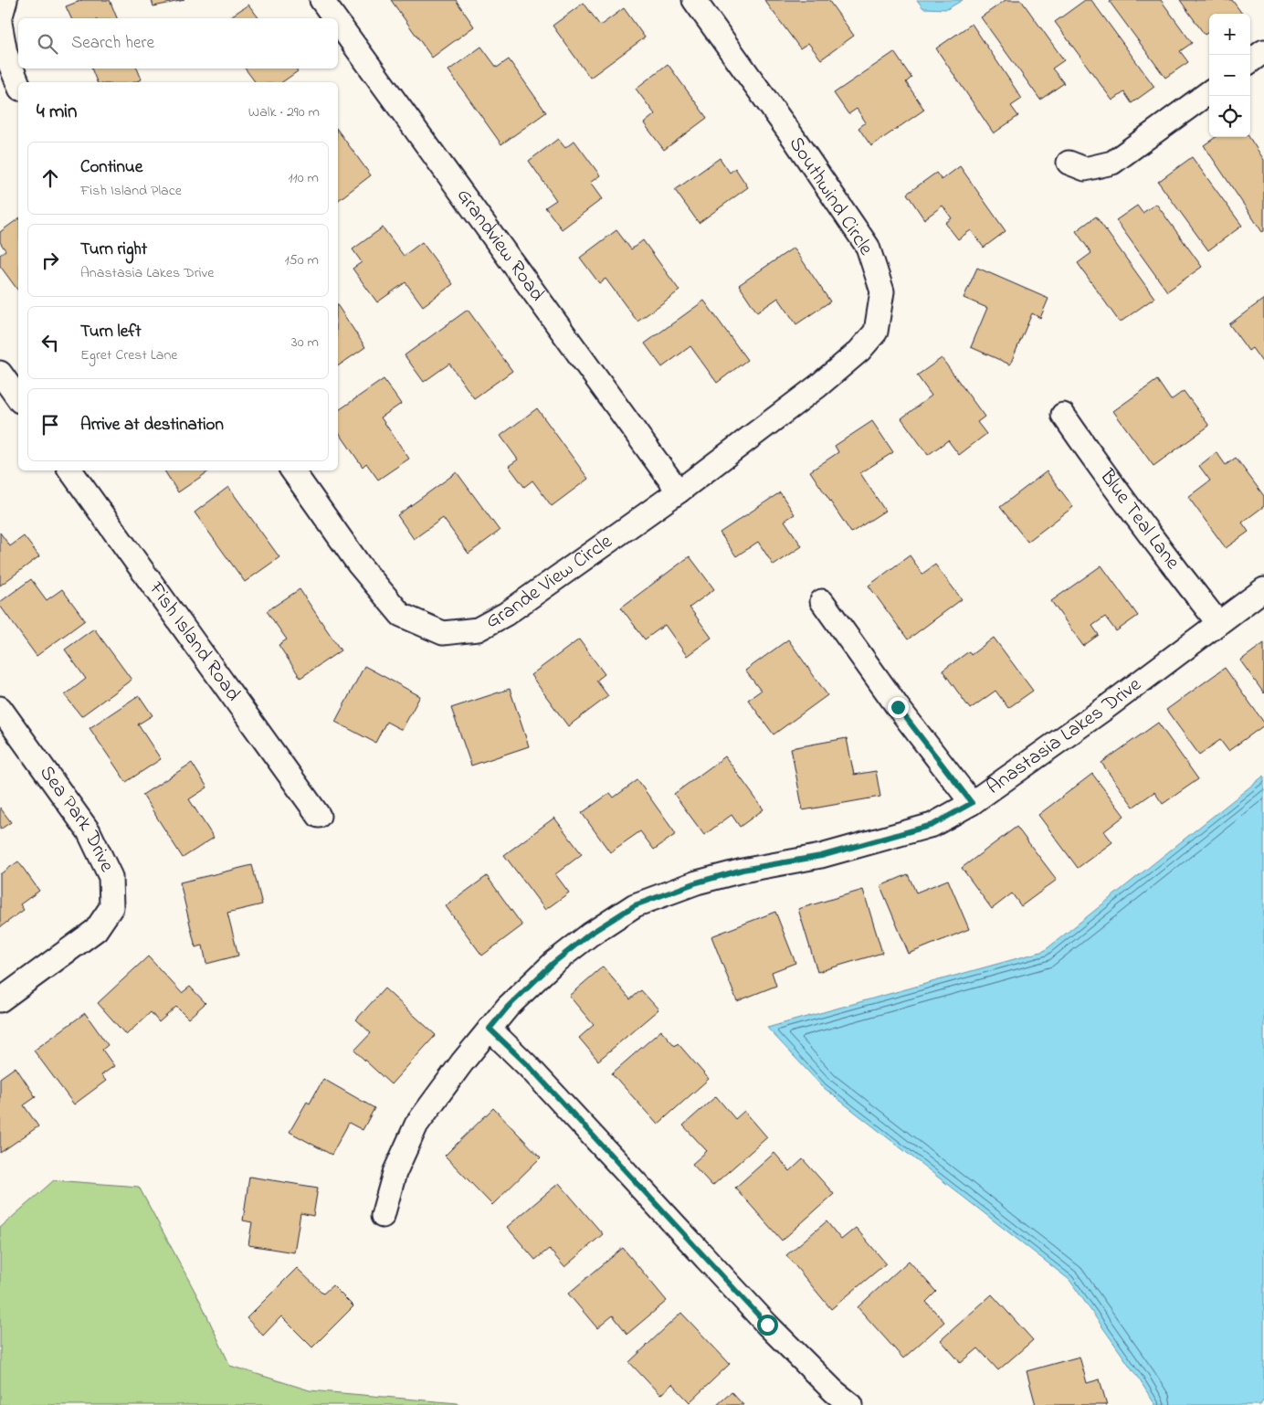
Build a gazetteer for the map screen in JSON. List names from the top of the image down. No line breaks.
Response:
{"streets":{"street":["Southwind Circle","Grandview Road","Blue Teal Lane","Grande View Circle","Fish Island Road","Anastasia Lakes Drive","Sea Park Drive"]},"crossings":[["Southwind Circle","Grandview Road"],["Southwind Circle","Grande View Circle"],["Grandview Road","Grande View Circle"],["Blue Teal Lane","Anastasia Lakes Drive"]],"page":{"map_buttons":["+","−"],"search":"Search here","heading":["4 min","Walk · 290 m"],"list":[["Continue","Fish Island Place","110 m"],["Turn right","Anastasia Lakes Drive","150 m"],["Turn left","Egret Crest Lane","30 m"],"Arrive at destination"]}}
